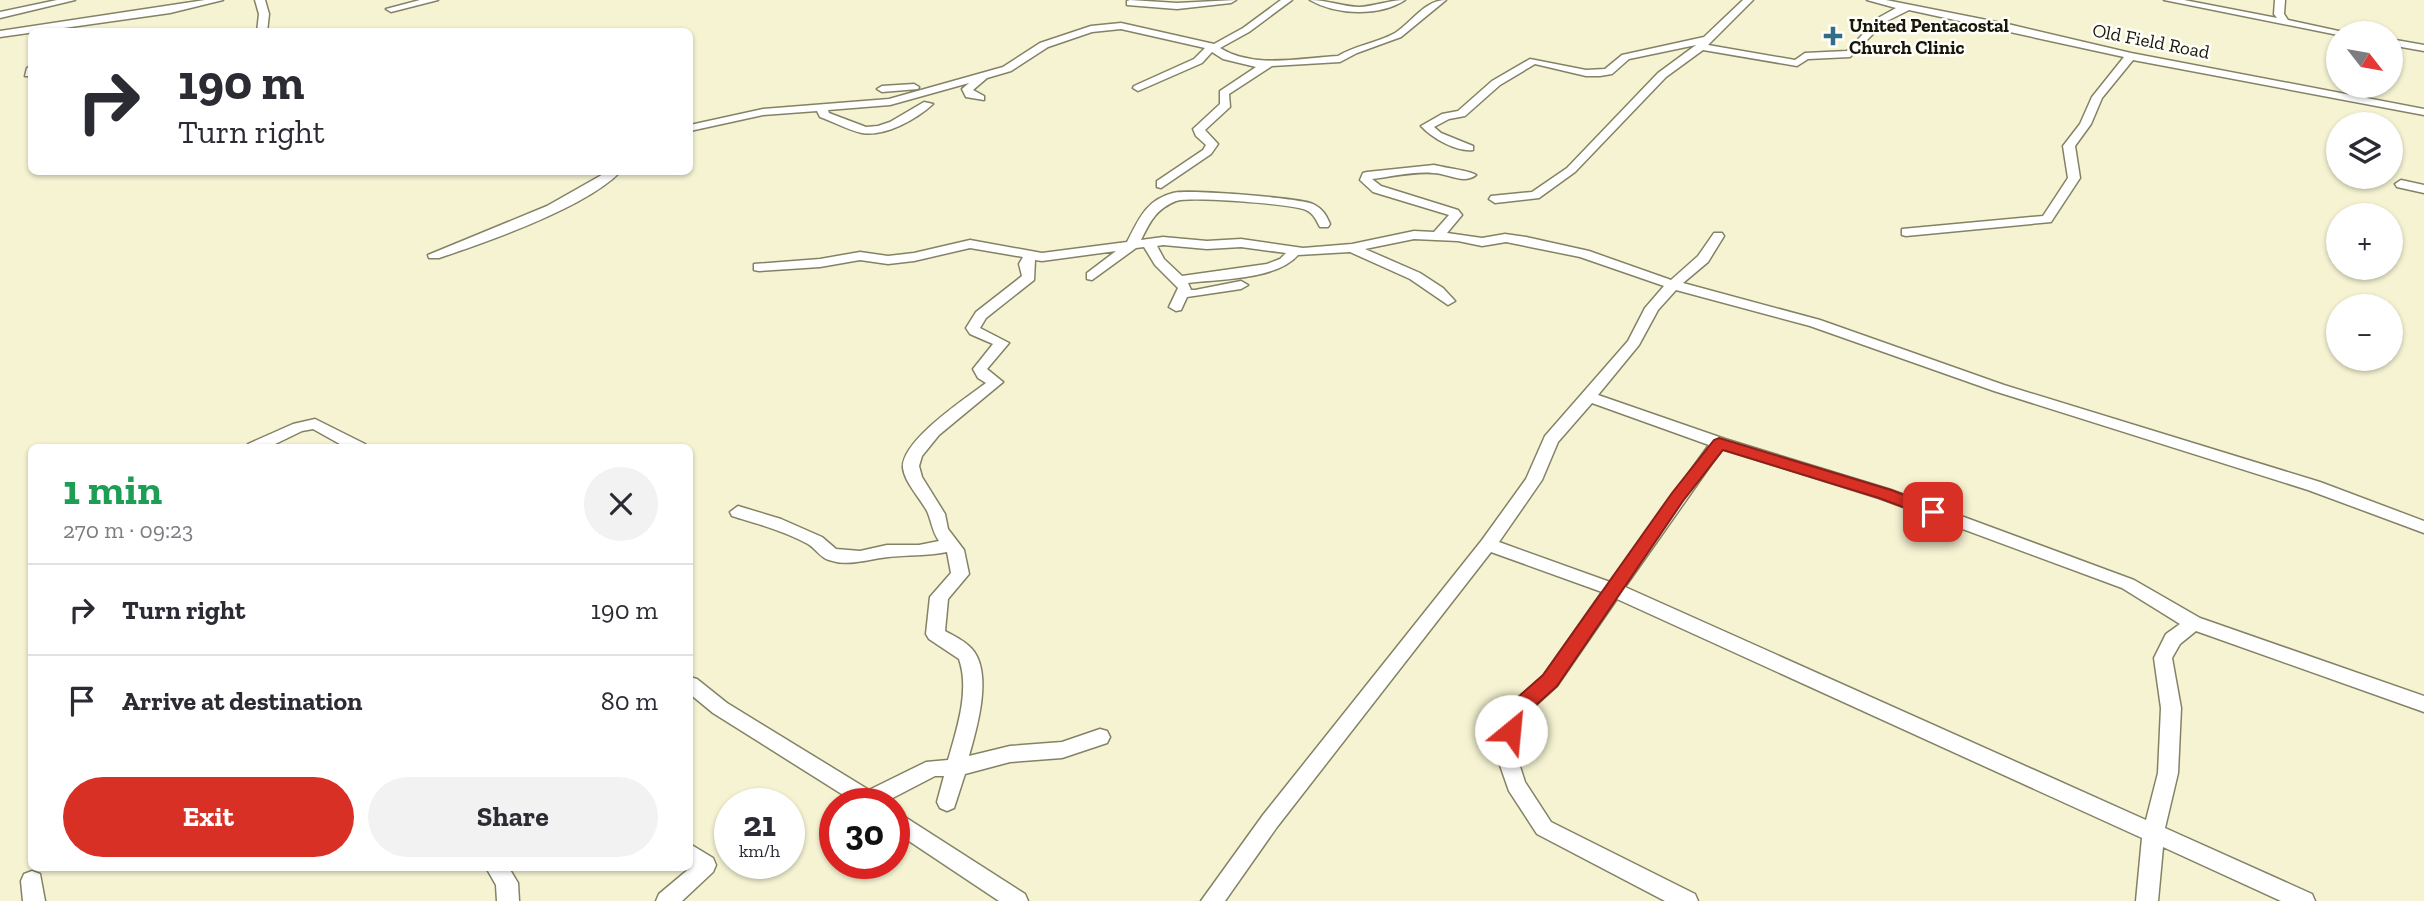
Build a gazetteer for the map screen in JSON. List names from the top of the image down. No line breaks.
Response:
{"streets":{"street":["Old Field Road"]},"places":{"health":["United Pentacostal Church Clinic"]},"north":"bottom right","page":{"map_buttons":["+","−"],"turn":["190 m","Turn right"],"heading":["1 min","270 m · 09:23"],"list":[{"name":"Turn right","value":"190 m"},{"name":"Arrive at destination","value":"80 m"}],"buttons":["Exit","Share"],"speed":"21 km/h","limit":"30"}}
